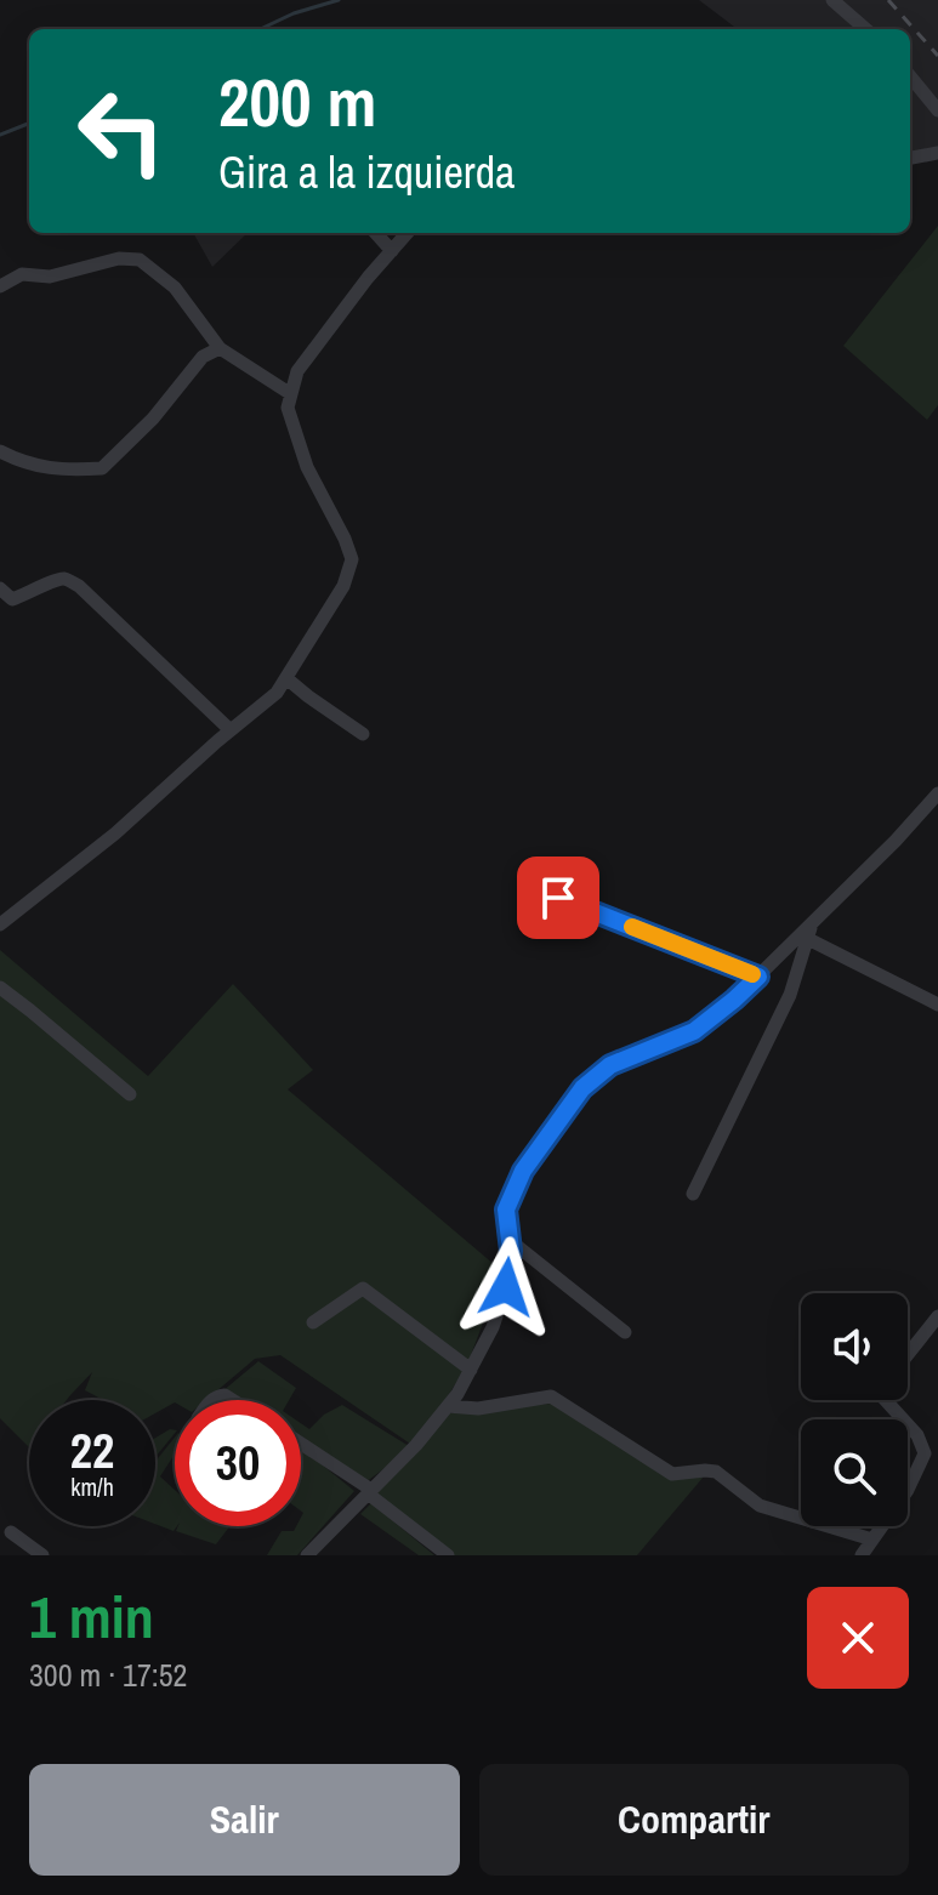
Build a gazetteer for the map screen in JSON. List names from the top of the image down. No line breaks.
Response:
{"page":{"turn":["200 m","Gira a la izquierda"],"speed":"22 km/h","limit":"30","heading":["1 min","300 m · 17:52"],"buttons":["Salir","Compartir"]}}
